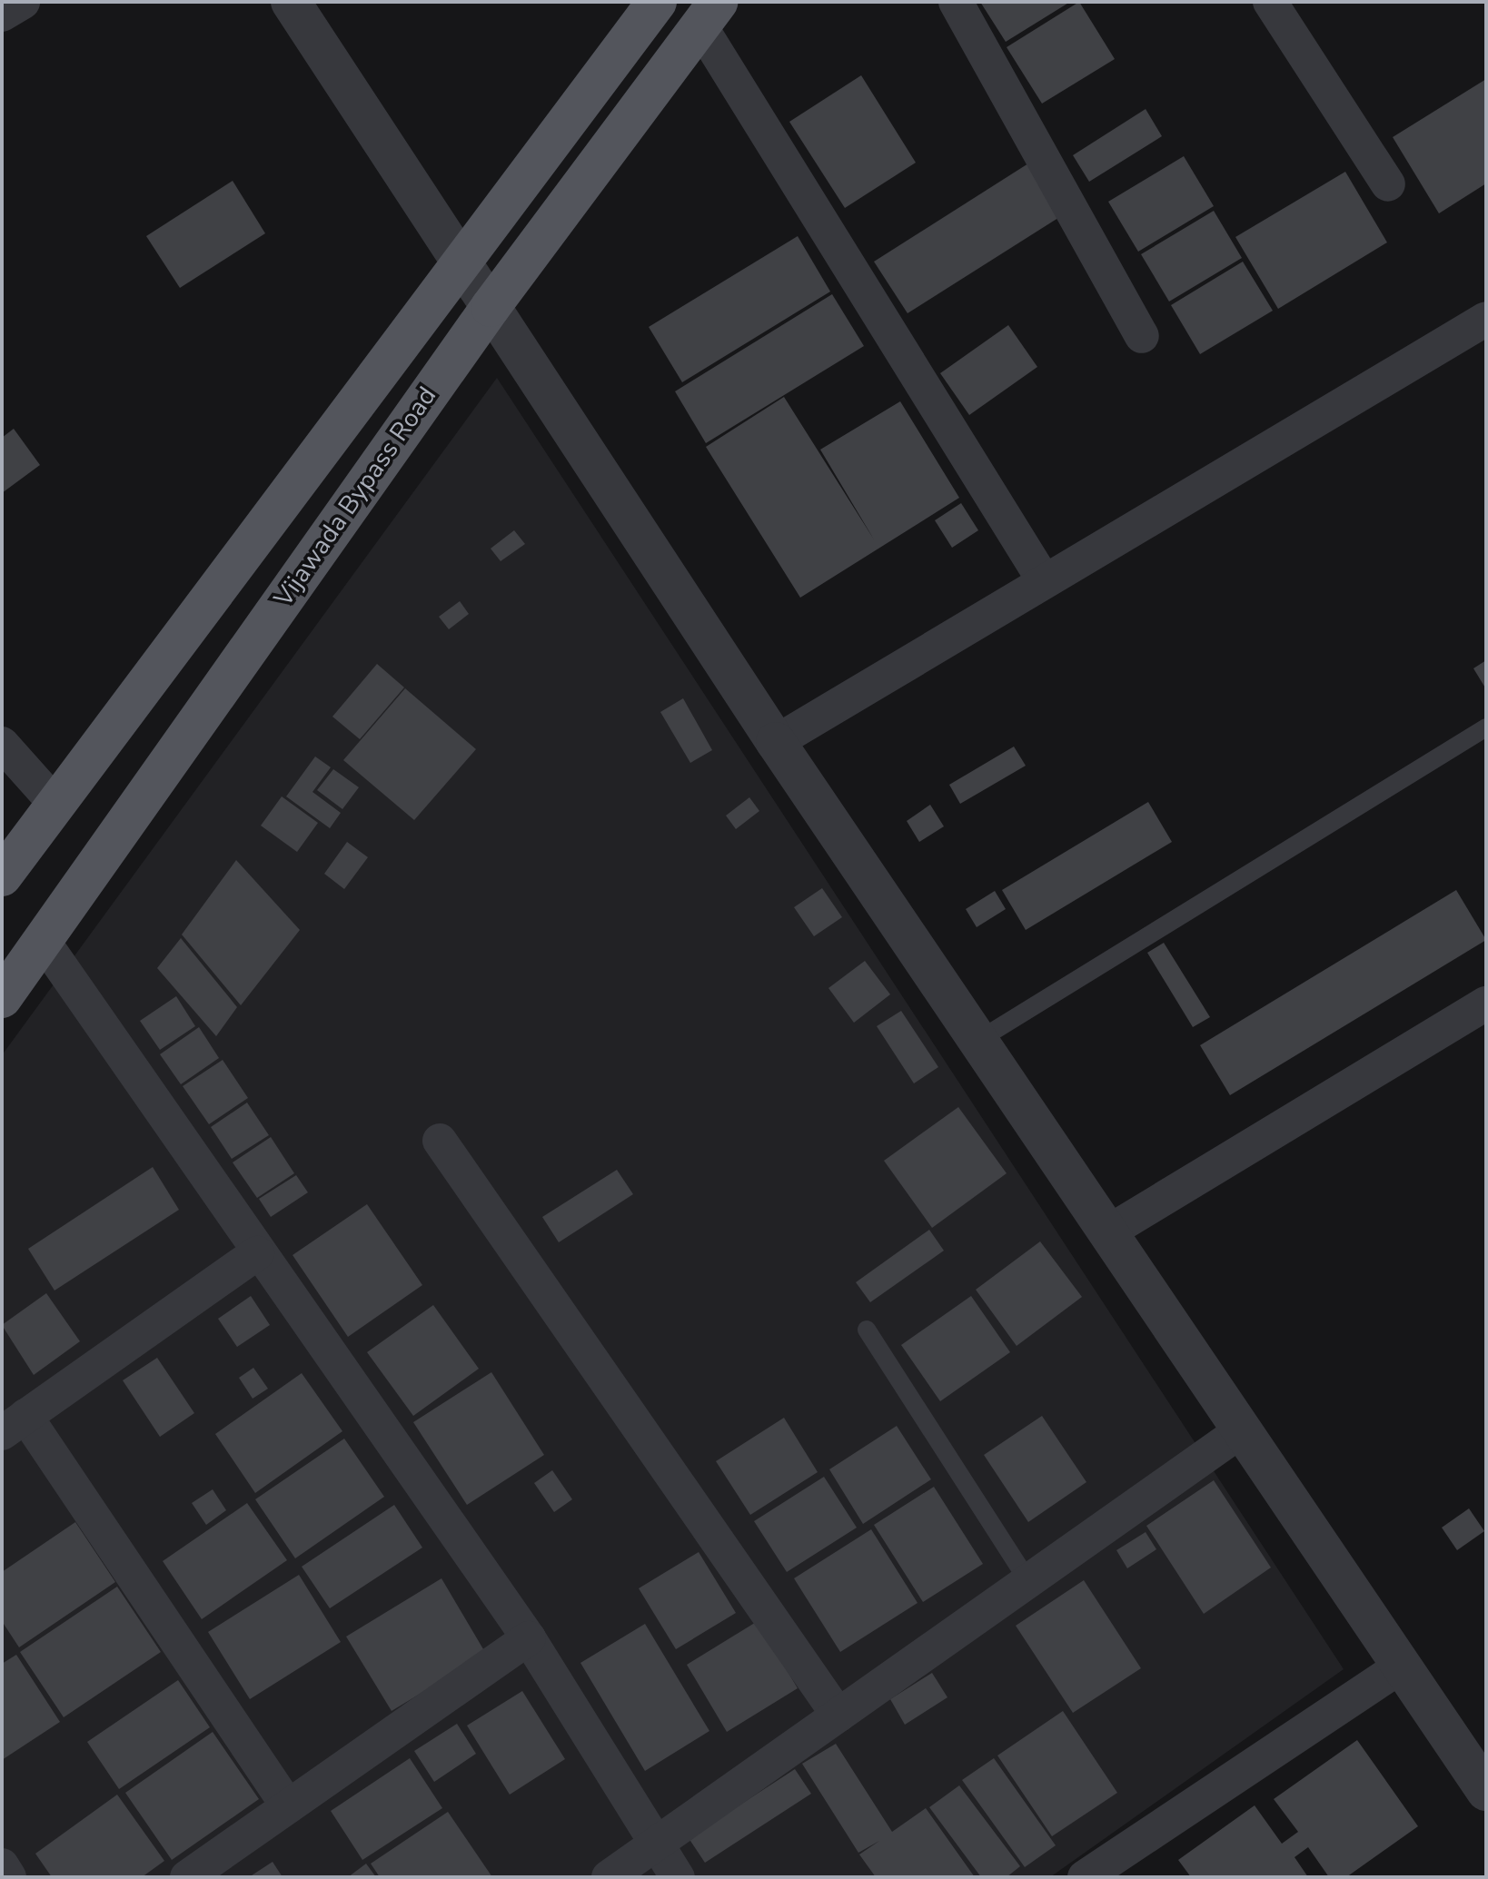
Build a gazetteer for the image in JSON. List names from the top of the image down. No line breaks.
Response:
{"streets":{"main road":["Vijawada Bypass Road"]}}
